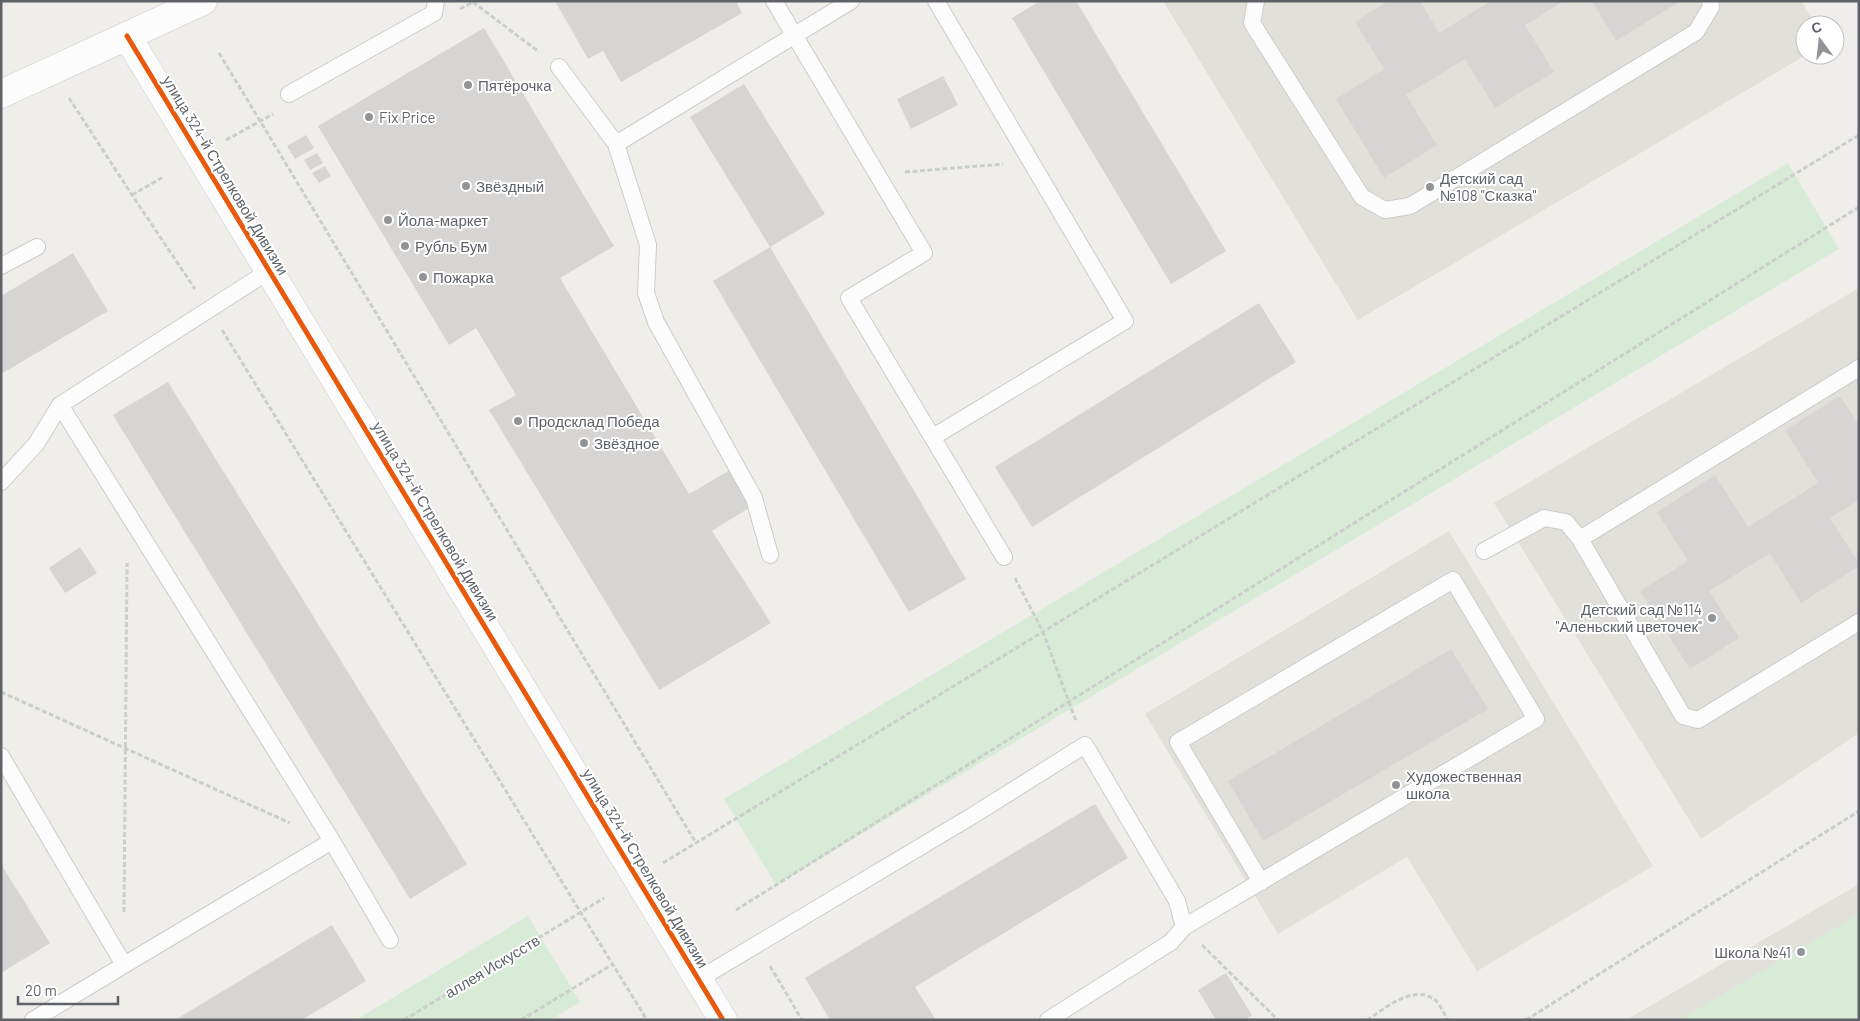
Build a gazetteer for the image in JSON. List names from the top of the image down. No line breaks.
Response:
{"streets":{"street":["улица 324-й Стрелковой Дивизии"],"path":["аллея Искусств"]},"places":["Пятёрочка","Fix Price","Звёздный","Детский сад №108 \"Сказка\"","Йола-маркет","Рубль Бум","Пожарка","Продсклад Победа","Звёздное","Детский сад №114 \"Аленьский цветочек\"","Художественная школа","Школа №41"],"scale_bar":"20 m","north":"top"}
